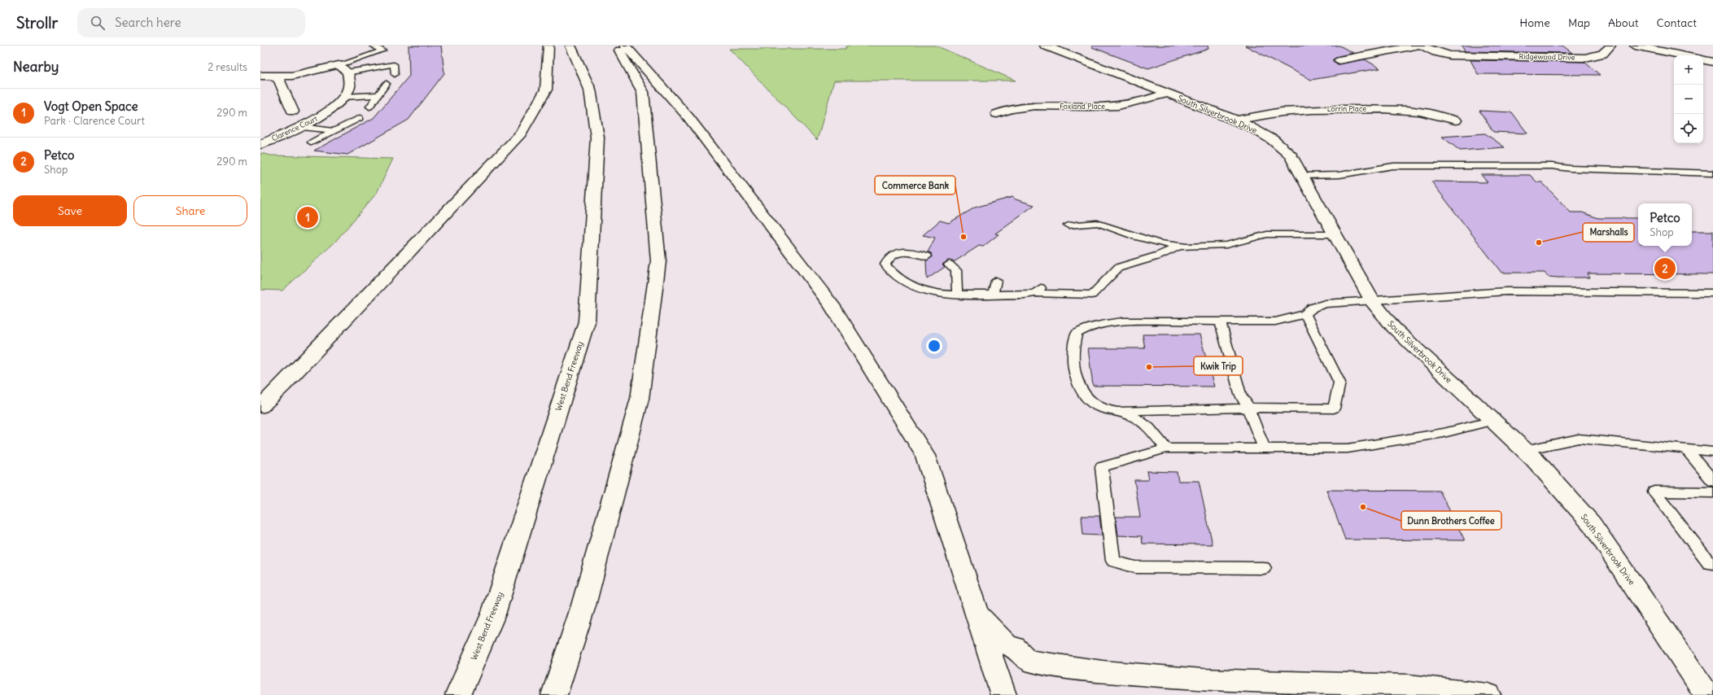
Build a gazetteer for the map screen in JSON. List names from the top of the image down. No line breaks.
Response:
{"streets":{"main road":["Ridgewood Drive","Foxland Place","Lorrin Place","South Silverbrook Drive","Clarence Court","West Bend Freeway"]},"crossings":[["Foxland Place","South Silverbrook Drive"],["Lorrin Place","South Silverbrook Drive"]],"places":["Commerce Bank","Marshalls","Kwik Trip","Dunn Brothers Coffee"],"page":{"header":"Strollr","search":"Search here","nav":["Home","Map","About","Contact"],"heading":["Nearby","2 results"],"map_buttons":["+","−"],"list":[{"mark":"1","name":"Vogt Open Space","note":"Park · Clarence Court","value":"290 m"},{"mark":"2","name":"Petco","note":"Shop","value":"290 m"}],"buttons":["Save","Share"],"popup":["Petco","Shop"],"pins":["1","2"]}}
